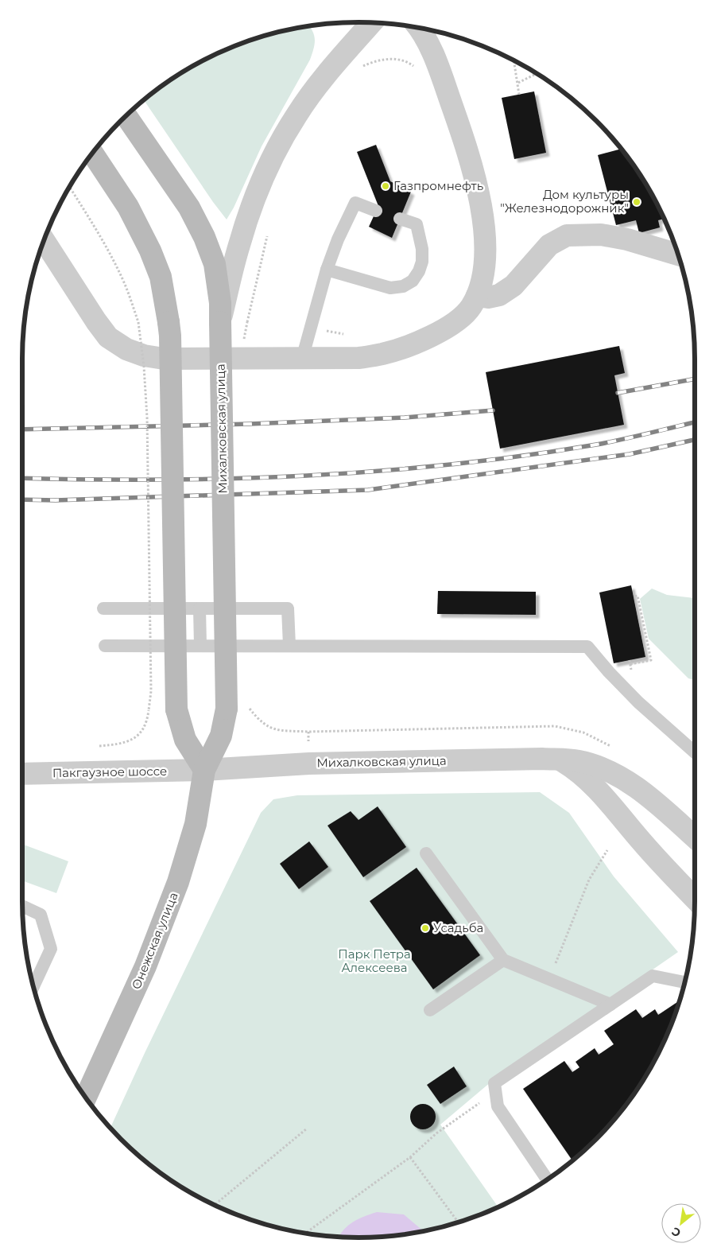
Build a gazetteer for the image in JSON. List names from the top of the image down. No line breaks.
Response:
{"streets":{"main road":["Михалковская улица","Онежская улица"],"street":["Пакгаузное шоссе"]},"crossings":[["Михалковская улица","Пакгаузное шоссе"],["Михалковская улица","Онежская улица"],["Пакгаузное шоссе","Онежская улица"]],"parks":["Парк Петра Алексеева"],"places":["Газпромнефть","Дом культуры \"Железнодорожник\"","Усадьба"],"north":"bottom left"}
